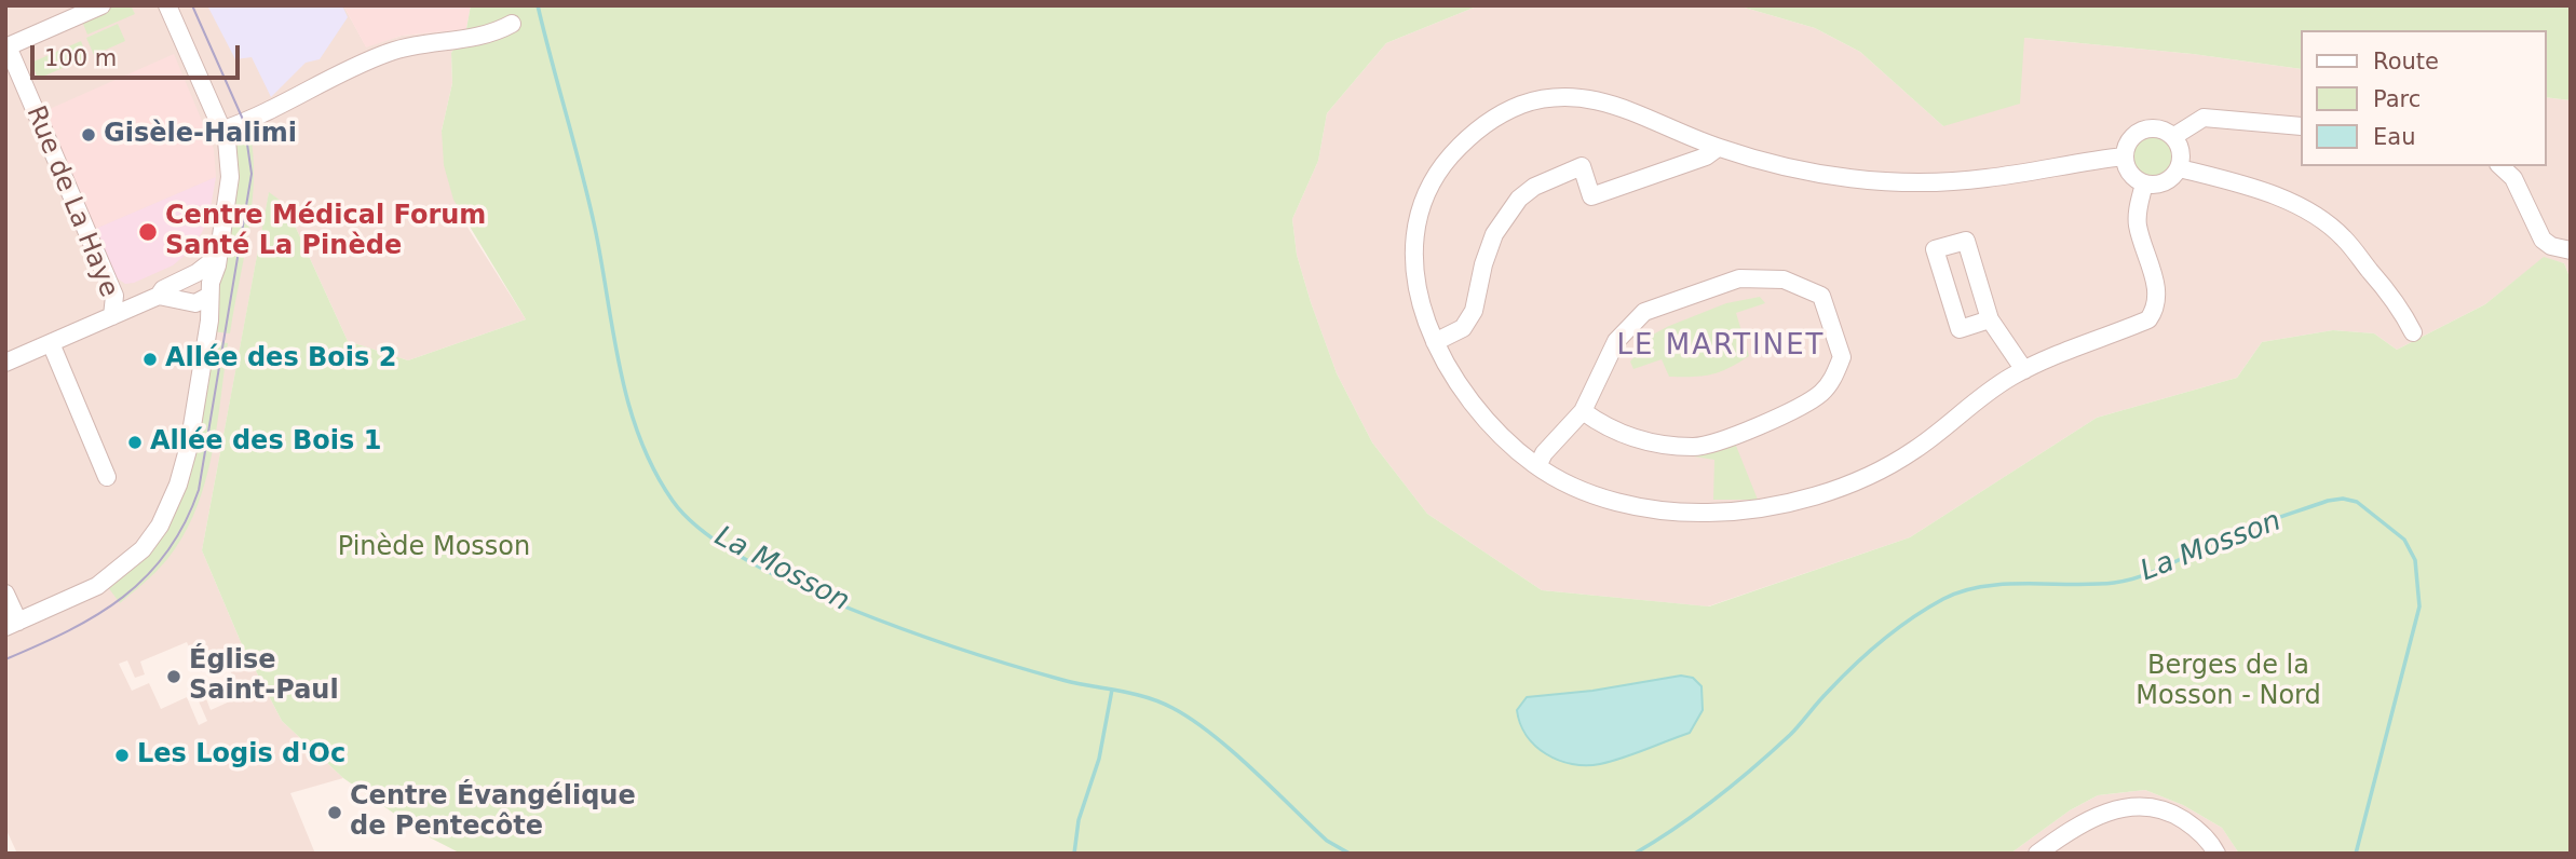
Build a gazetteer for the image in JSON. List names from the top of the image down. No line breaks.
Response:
{"streets":{"street":["Rue de La Haye"]},"districts":["LE MARTINET"],"water":["La Mosson"],"parks":["Pinède Mosson","Berges de la Mosson - Nord"],"places":["Gisèle-Halimi","Centre Médical Forum Santé La Pinède","Allée des Bois 2","Allée des Bois 1","Église Saint-Paul","Les Logis d'Oc","Centre Évangélique de Pentecôte"],"legend":["Route","Parc","Eau"],"scale_bar":"100 m"}
